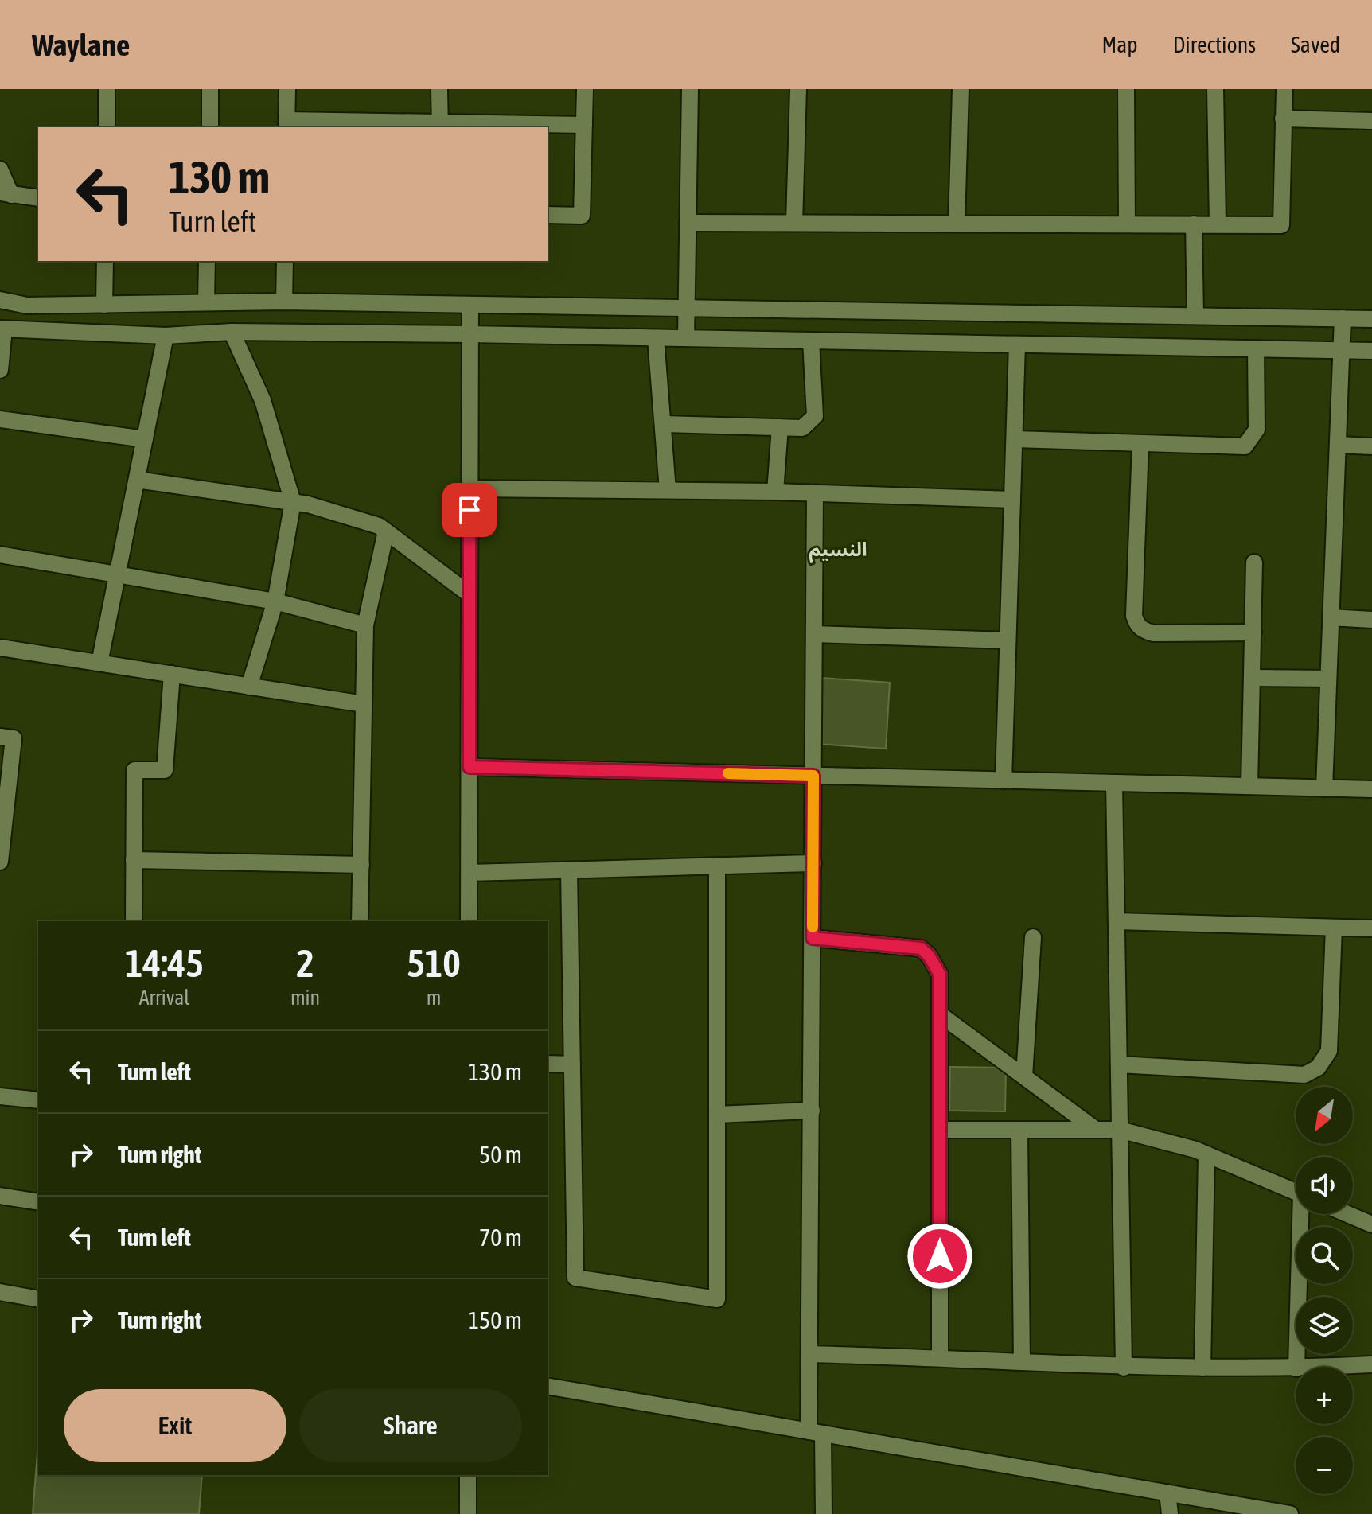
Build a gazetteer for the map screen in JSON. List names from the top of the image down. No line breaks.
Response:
{"districts":["النسيم"],"north":"bottom left","page":{"header":"Waylane","nav":["Map","Directions","Saved"],"turn":["130 m","Turn left"],"eta":["14:45","Arrival","2","min","510","m"],"list":[{"name":"Turn left","value":"130 m"},{"name":"Turn right","value":"50 m"},{"name":"Turn left","value":"70 m"},{"name":"Turn right","value":"150 m"}],"map_buttons":["+","−"],"buttons":["Exit","Share"]}}
